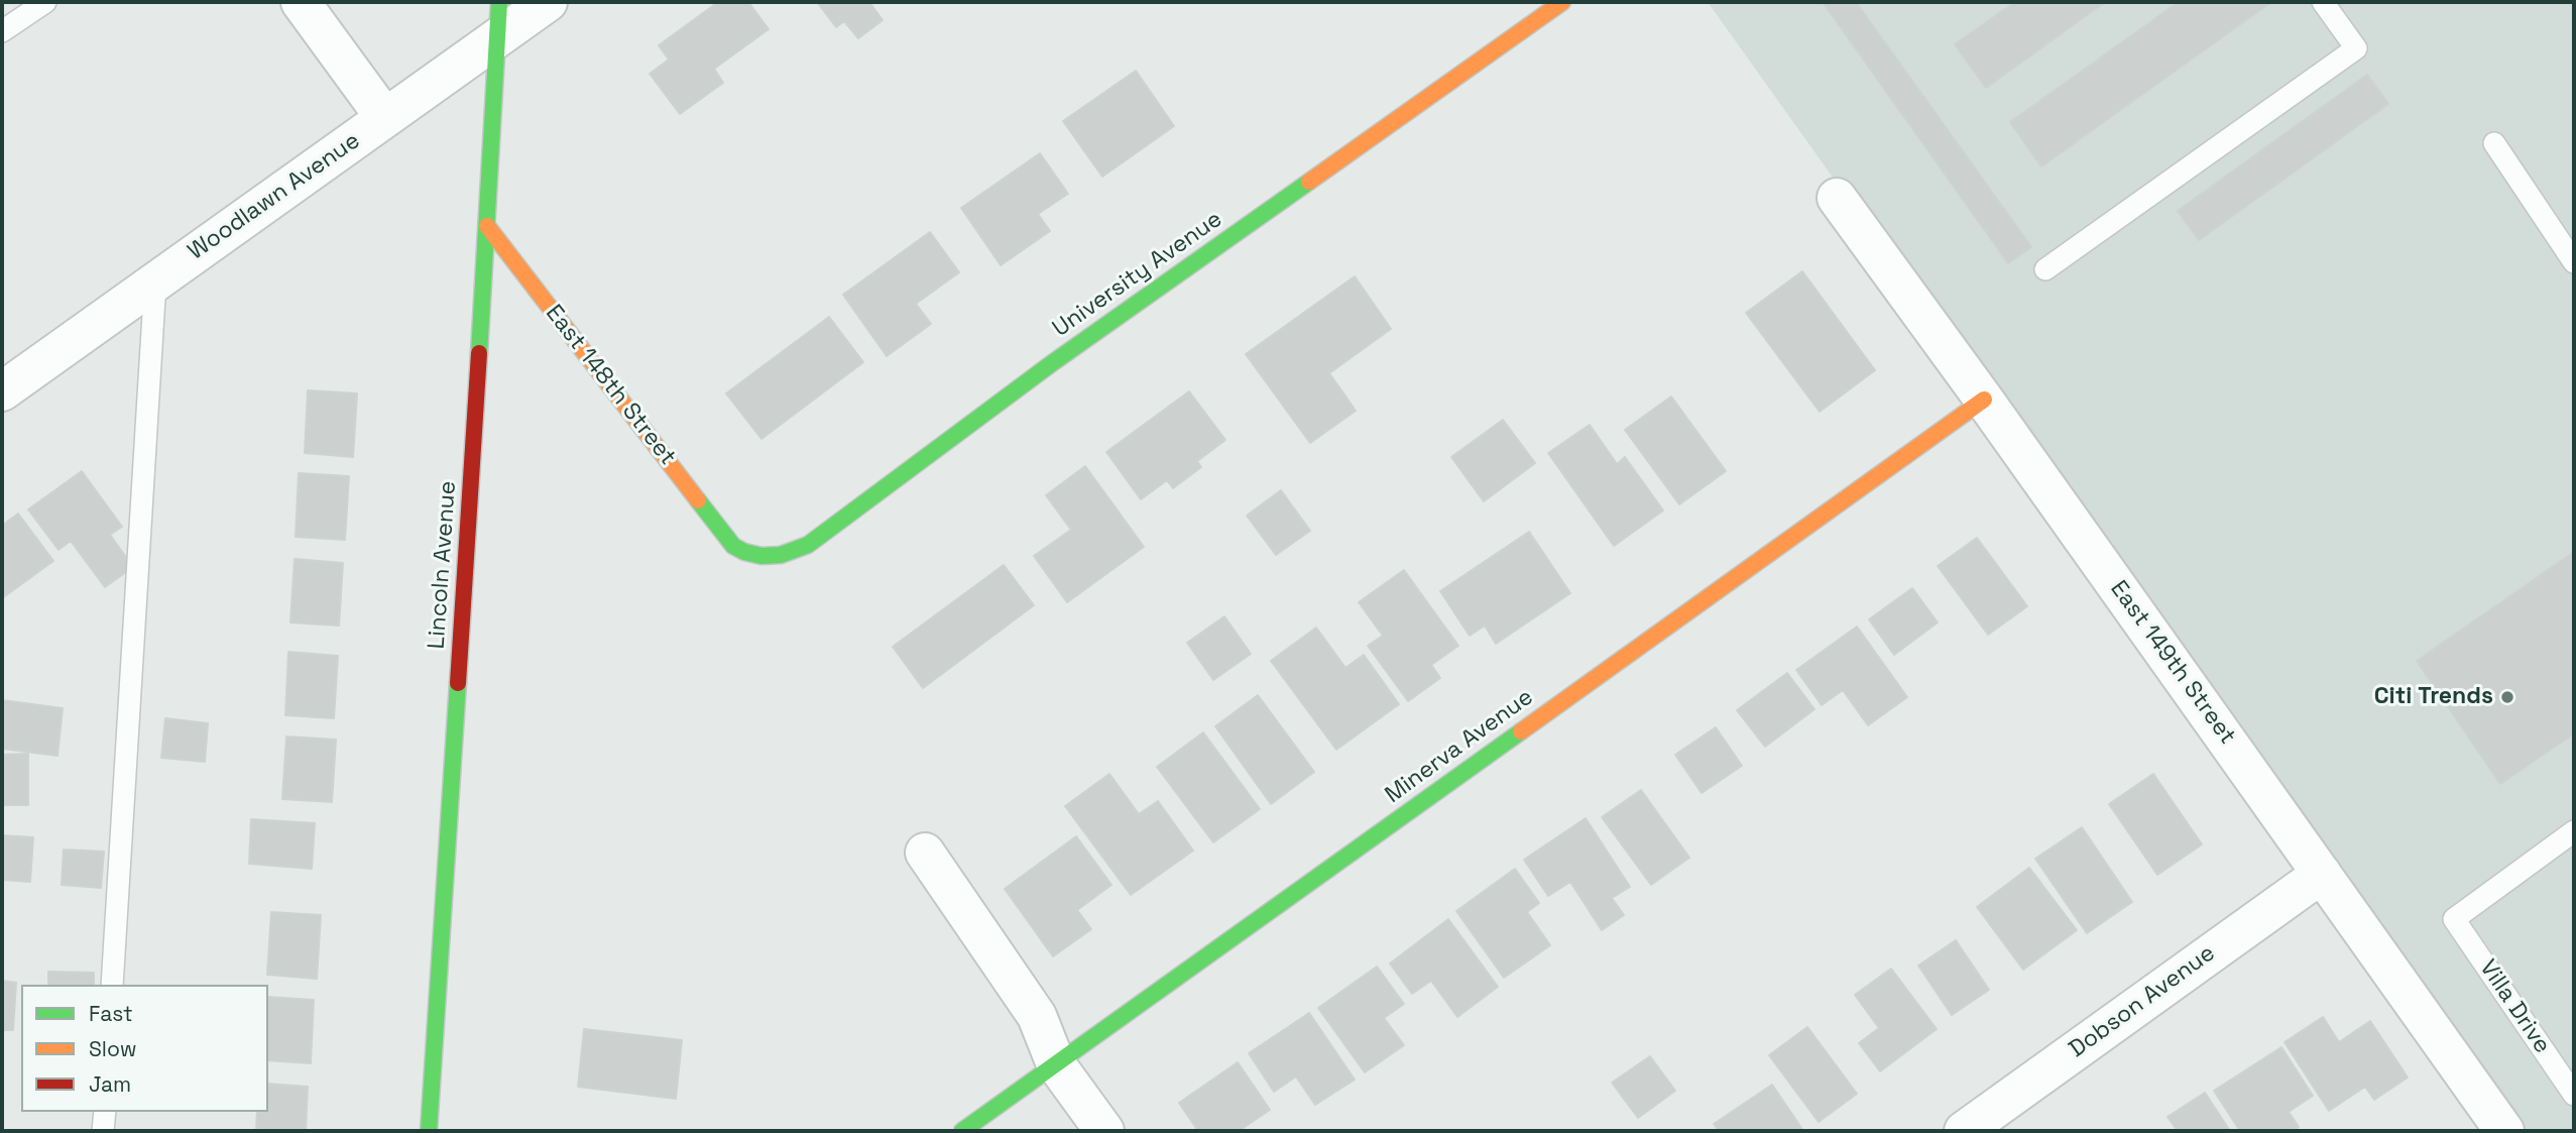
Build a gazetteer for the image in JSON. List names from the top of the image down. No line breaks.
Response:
{"streets":{"street":["Woodlawn Avenue","University Avenue","East 148th Street","Lincoln Avenue","East 149th Street","Minerva Avenue","Dobson Avenue"],"lane":["Villa Drive"]},"crossings":[["Woodlawn Avenue","Lincoln Avenue"],["University Avenue","East 148th Street"],["East 148th Street","Lincoln Avenue"],["East 149th Street","Minerva Avenue"],["East 149th Street","Dobson Avenue"]],"places":["Citi Trends"],"legend":["Fast","Slow","Jam"]}
